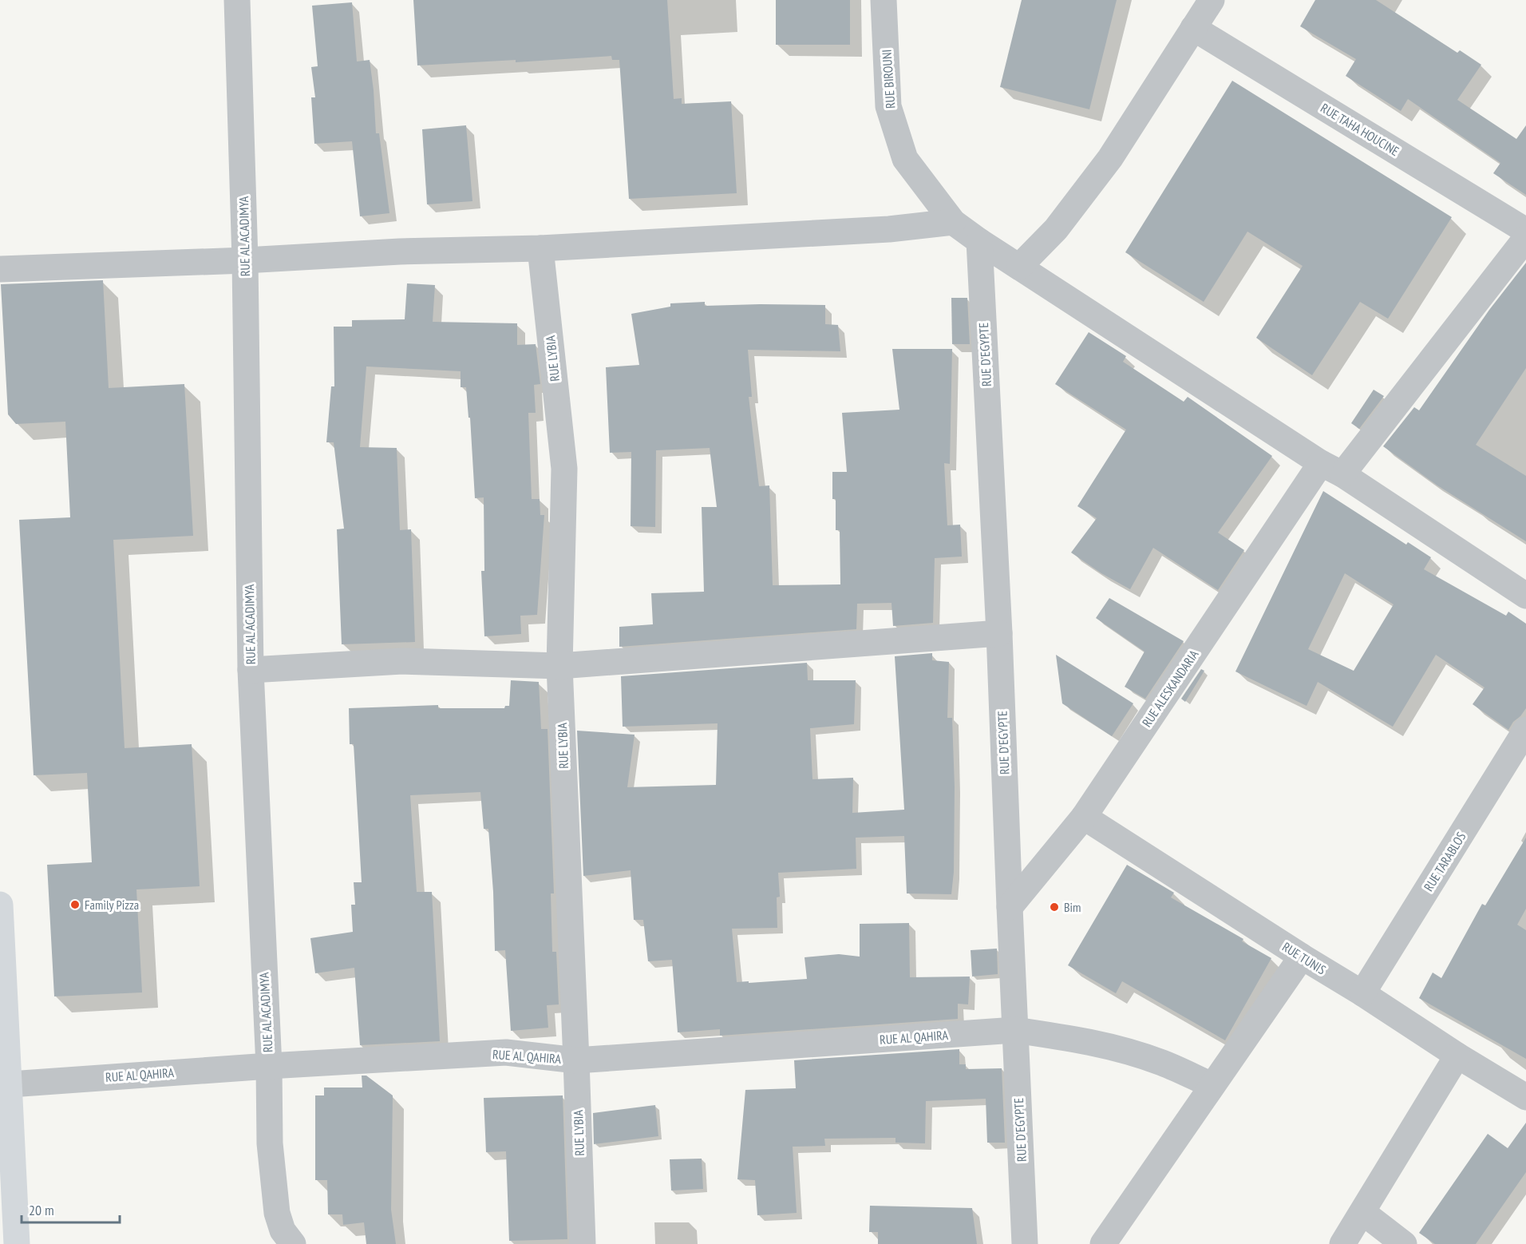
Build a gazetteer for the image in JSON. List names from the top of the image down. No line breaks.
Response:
{"streets":{"street":["RUE BIROUNI","RUE TAHA HOUCINE","RUE AL ACADIMYA","RUE D'EGYPTE","RUE LYBIA","RUE ALESKANDARIA","RUE TARABLOS","RUE TUNIS","RUE AL QAHIRA"]},"crossings":[["RUE BIROUNI","RUE D'EGYPTE"],["RUE BIROUNI","RUE ALESKANDARIA"],["RUE AL ACADIMYA","RUE AL QAHIRA"],["RUE D'EGYPTE","RUE ALESKANDARIA"],["RUE D'EGYPTE","RUE AL QAHIRA"],["RUE LYBIA","RUE AL QAHIRA"],["RUE ALESKANDARIA","RUE TUNIS"],["RUE TARABLOS","RUE TUNIS"]],"places":["Family Pizza","Bim"],"scale_bar":"20 m"}
